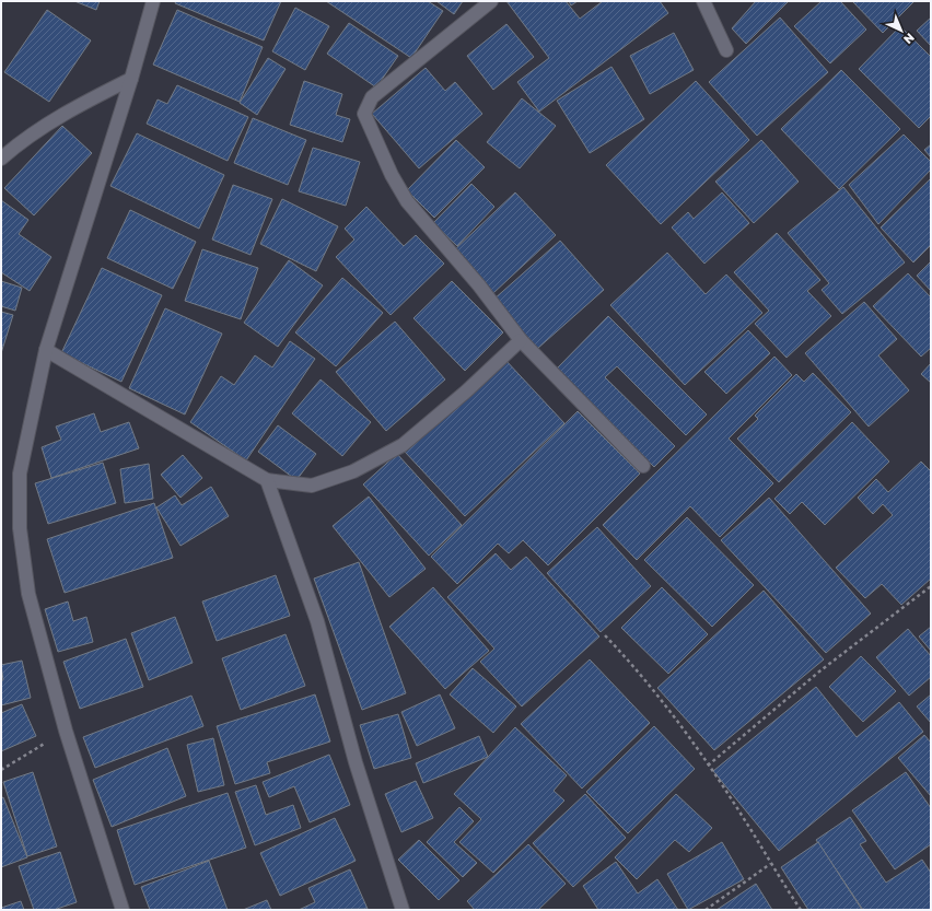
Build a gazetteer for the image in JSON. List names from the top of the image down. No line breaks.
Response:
{"north":"bottom right"}
